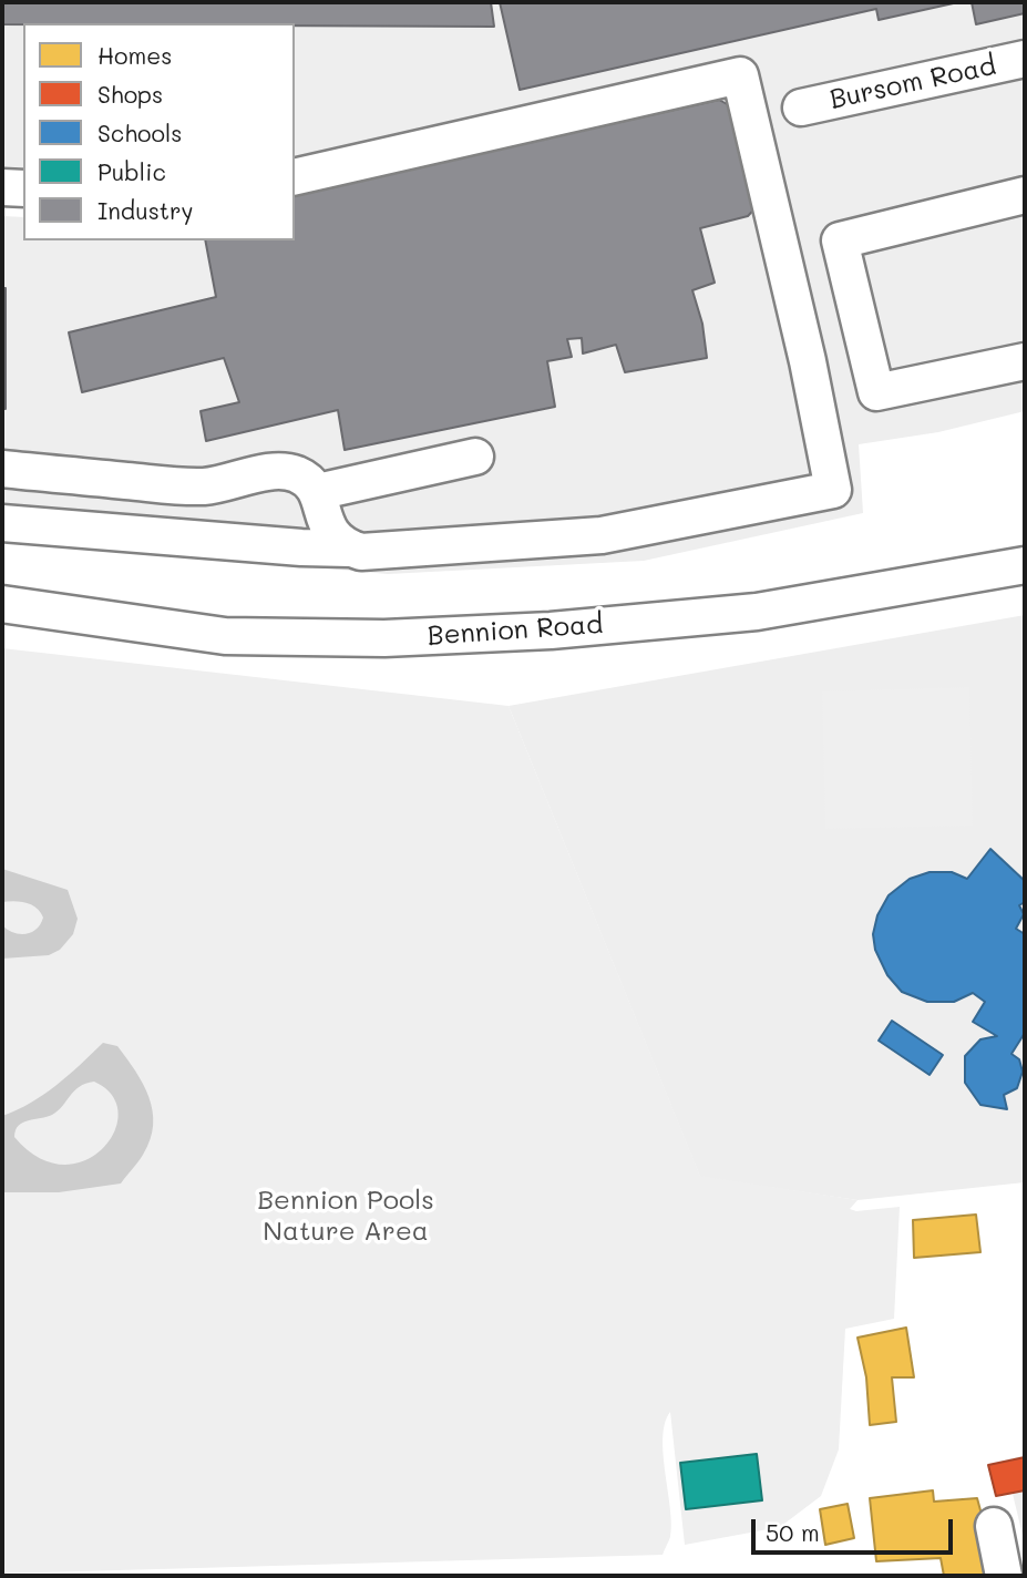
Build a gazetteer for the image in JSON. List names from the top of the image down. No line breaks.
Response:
{"streets":{"street":["Bursom Road","Bennion Road"]},"parks":["Bennion Pools Nature Area"],"legend":["Homes","Shops","Schools","Public","Industry"],"scale_bar":"50 m"}
